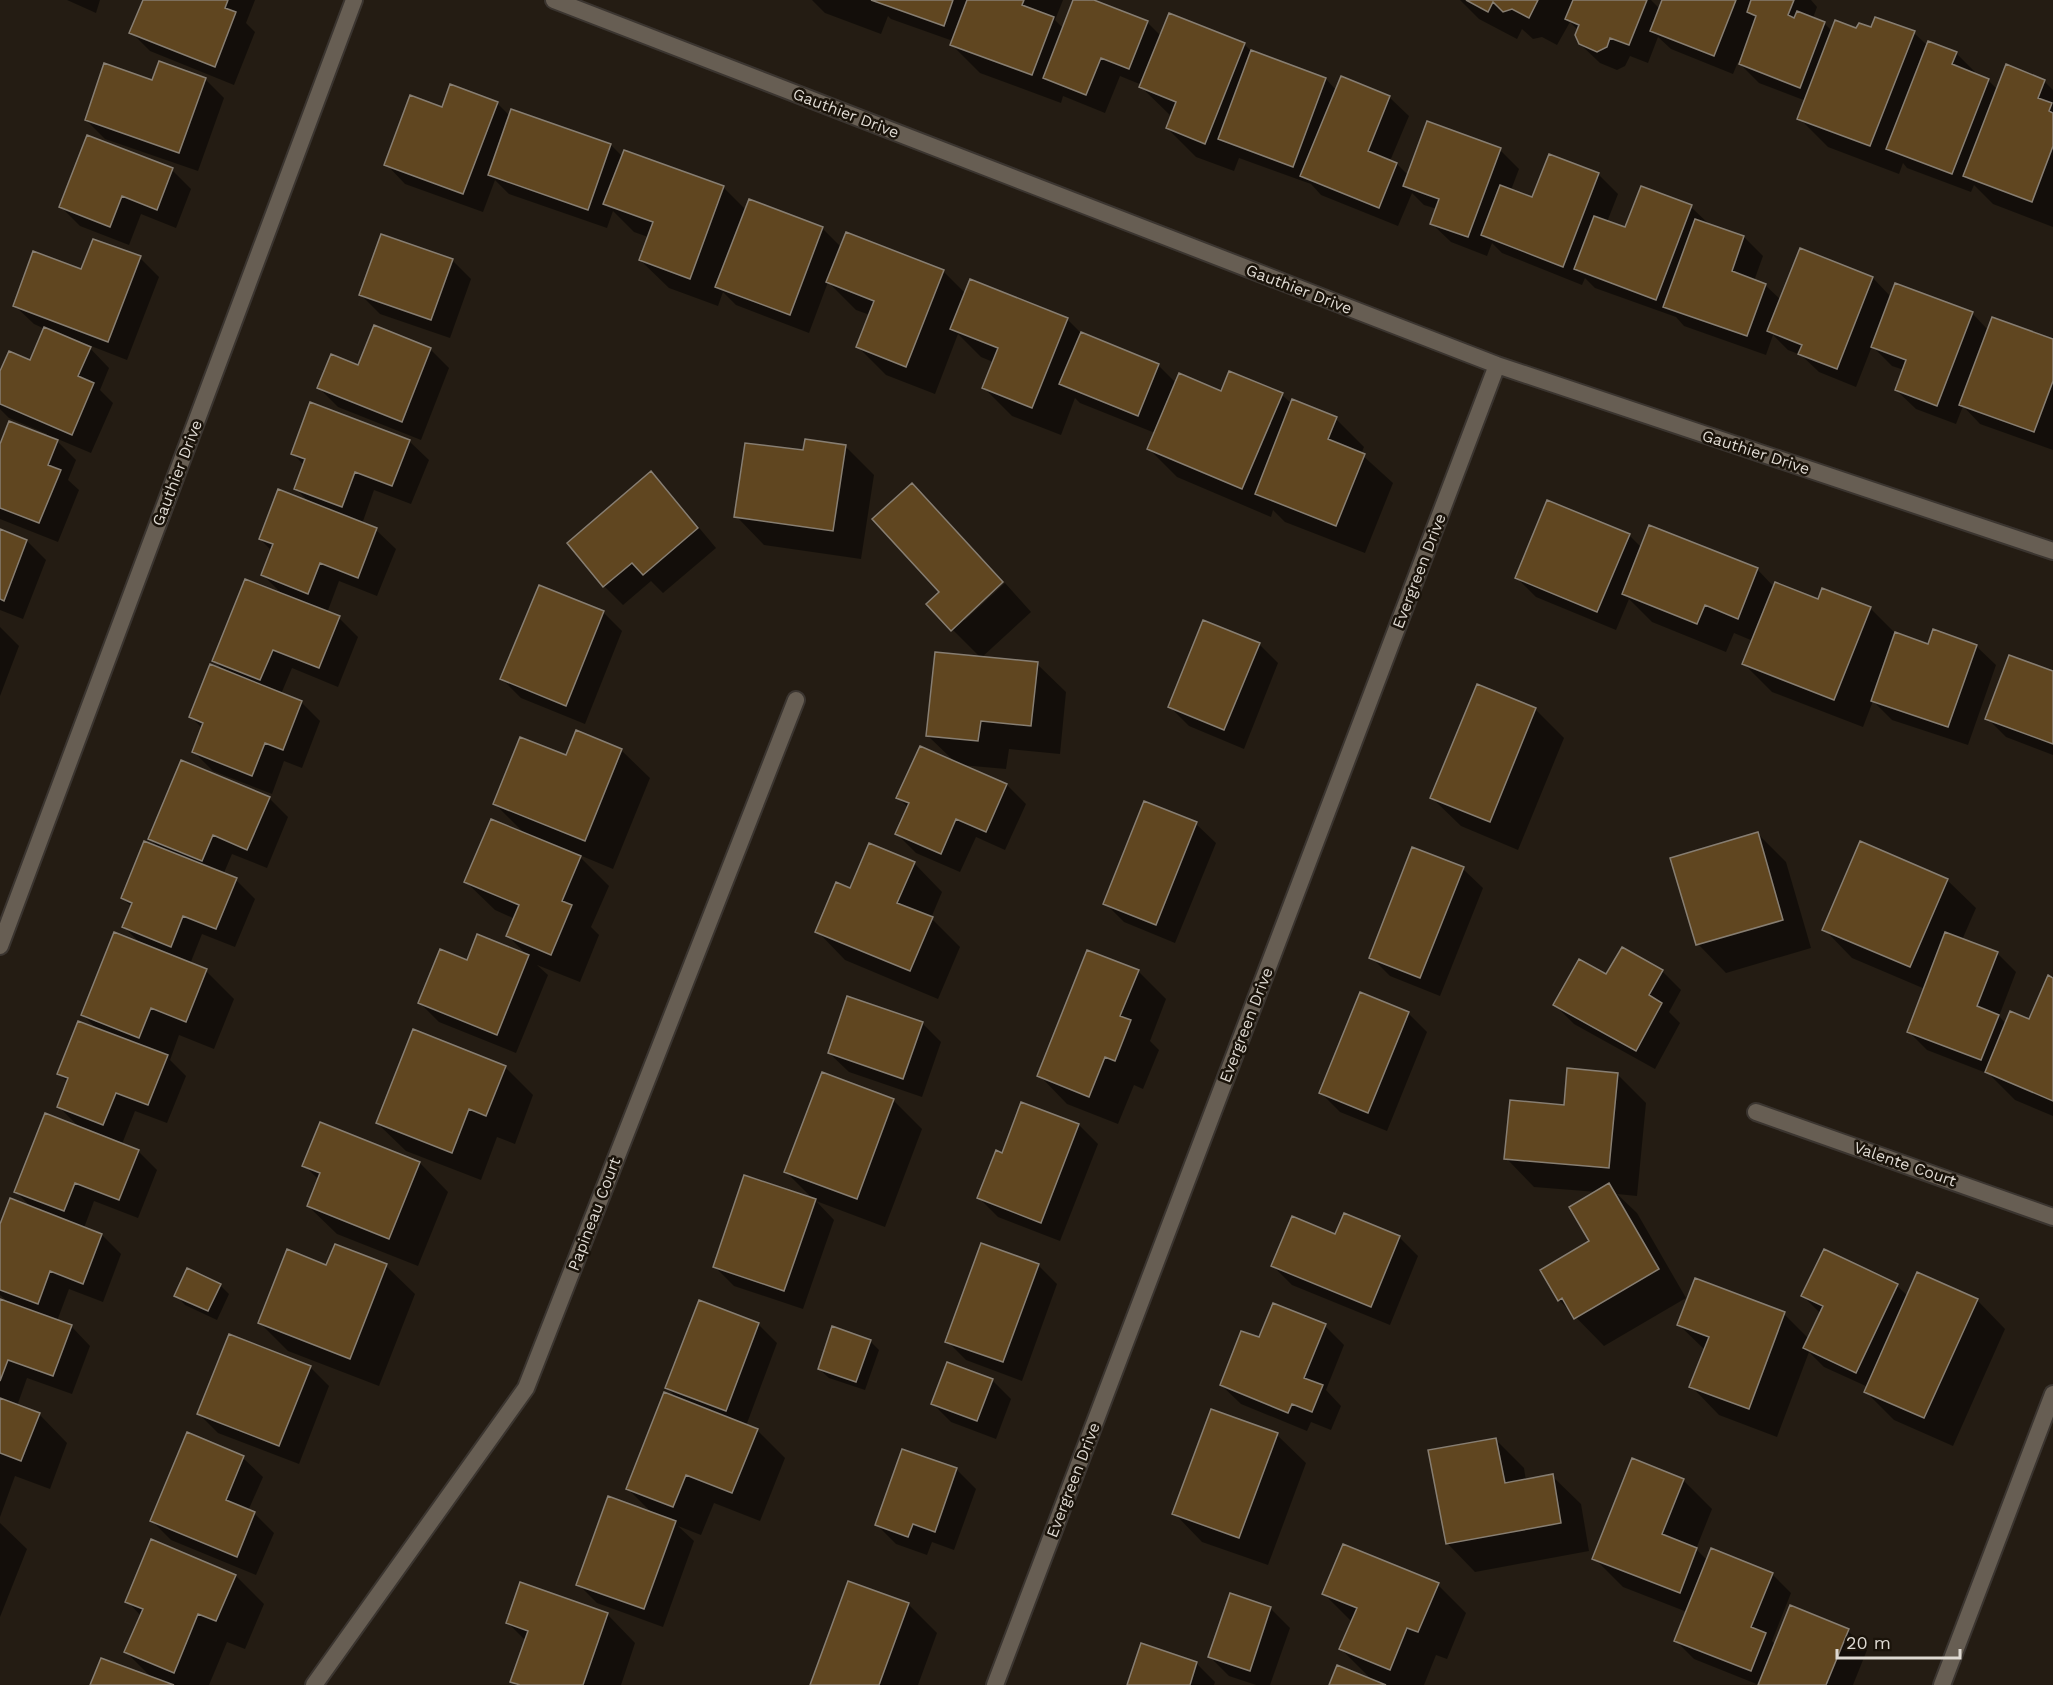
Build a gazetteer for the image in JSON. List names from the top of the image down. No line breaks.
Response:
{"streets":{"street":["Gauthier Drive","Evergreen Drive","Valente Court","Papineau Court"]},"crossings":[["Gauthier Drive","Evergreen Drive"]],"scale_bar":"20 m"}
